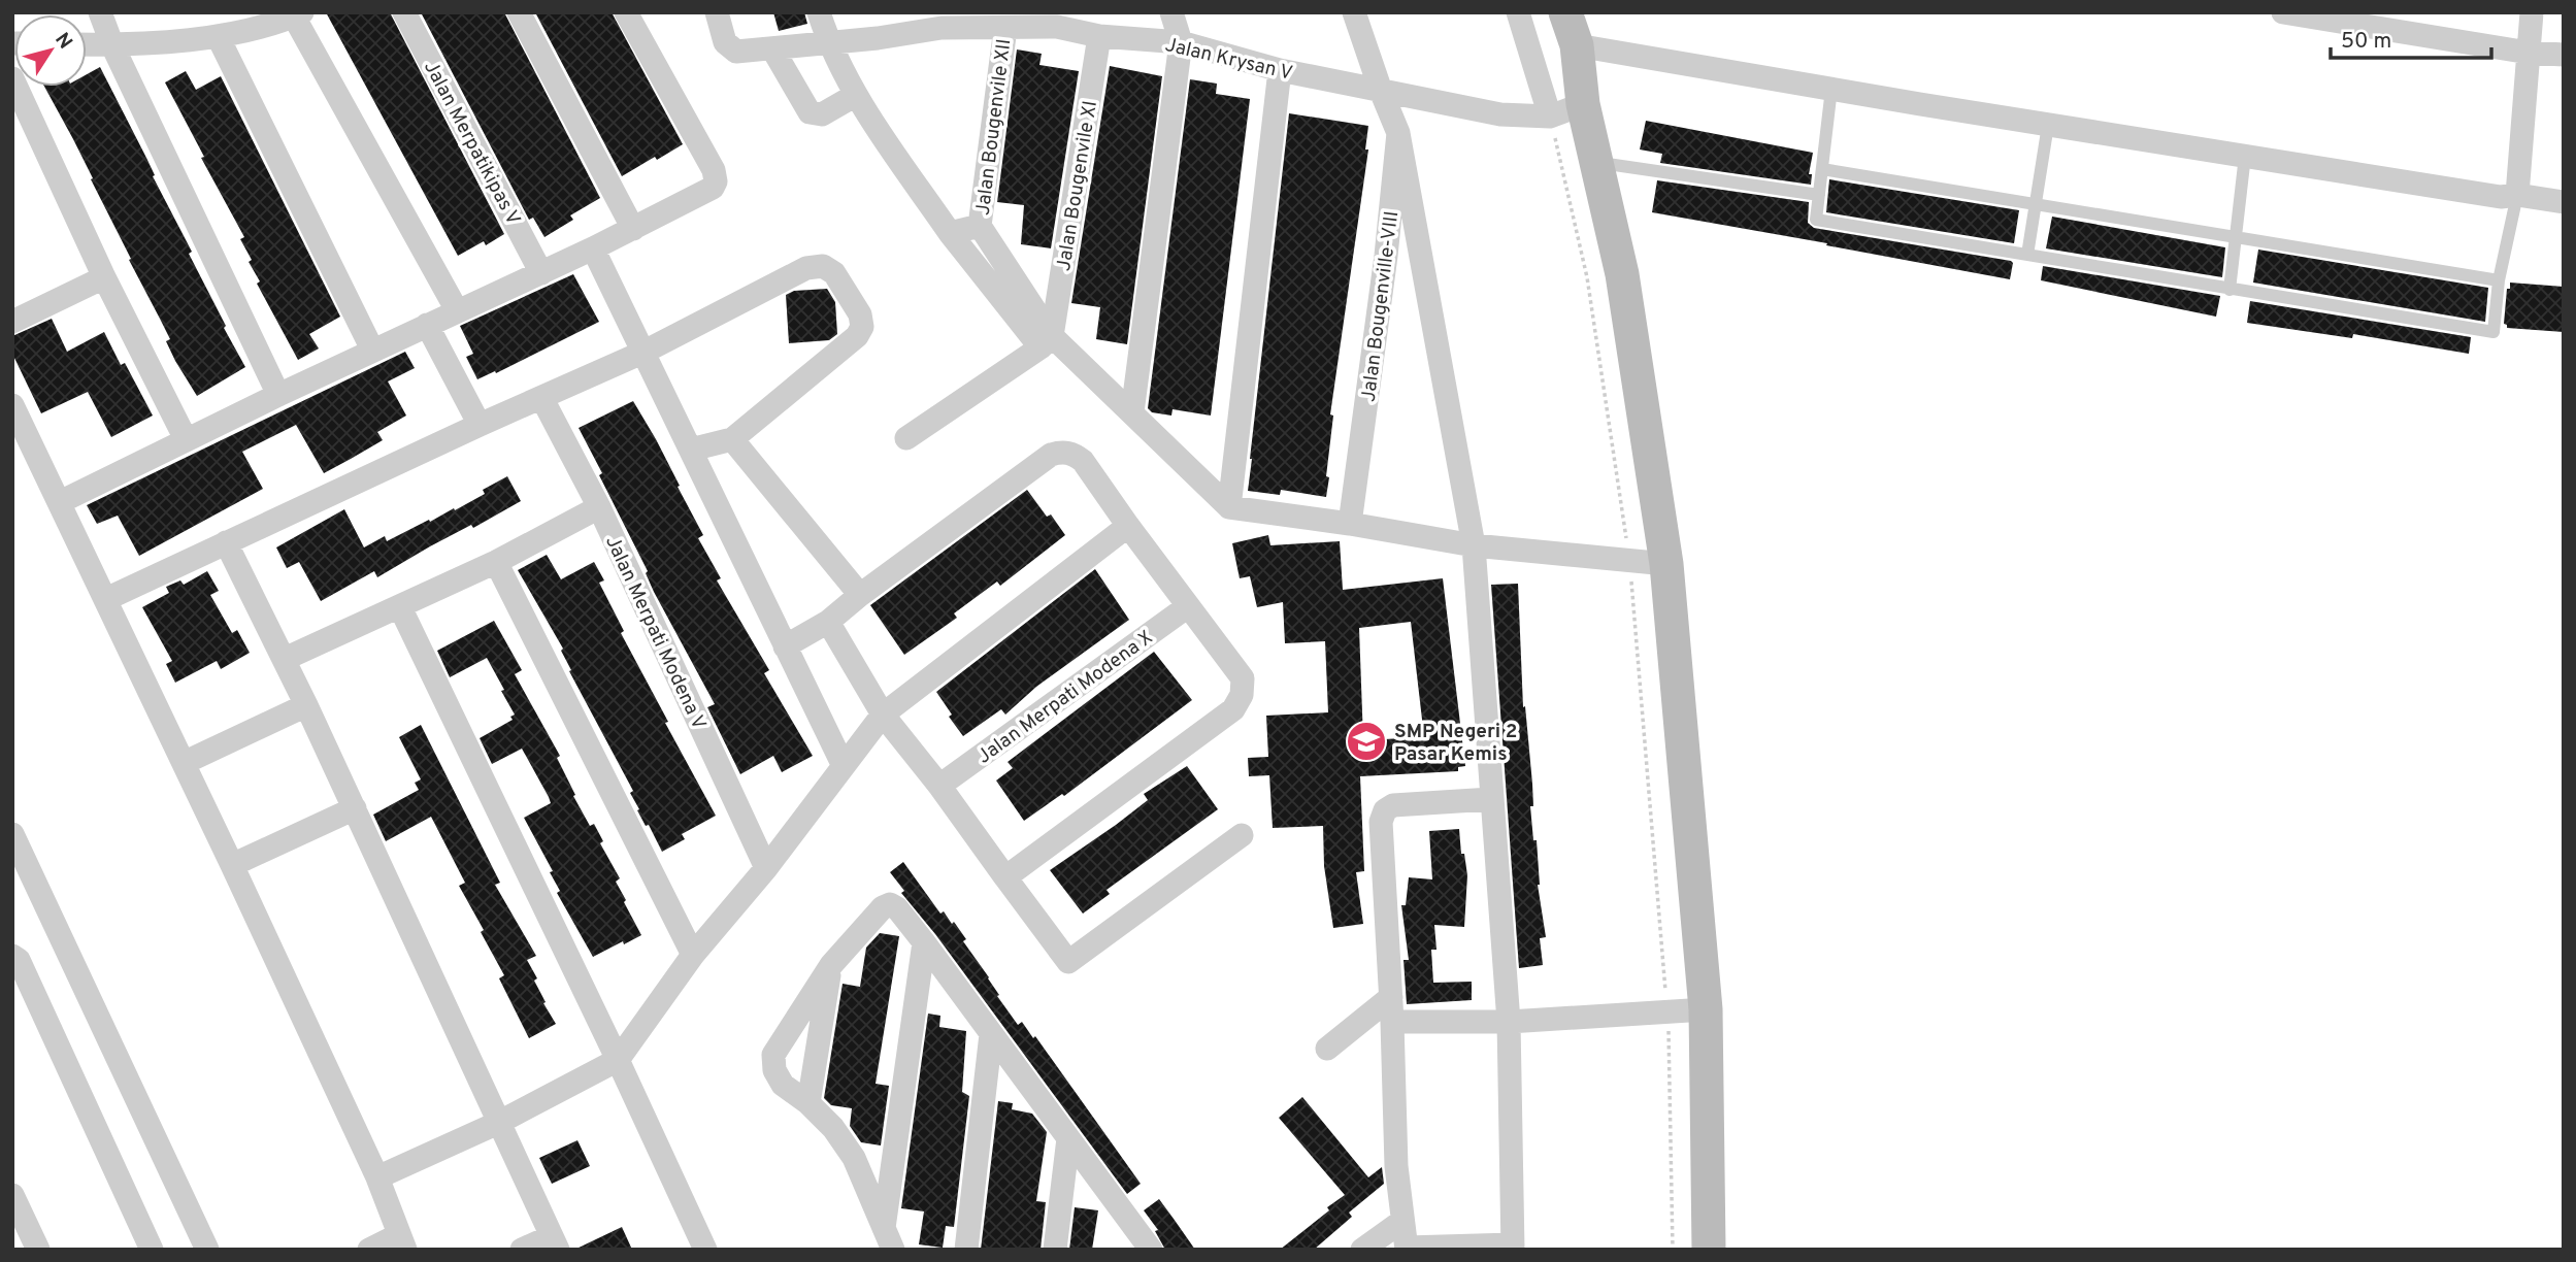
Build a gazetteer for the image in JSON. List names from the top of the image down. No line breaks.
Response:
{"streets":{"street":["Jalan Krysan V","Jalan Bougenvile XII","Jalan Merpatikipas V","Jalan Bougenvile XI","Jalan Bougenville-VIII","Jalan Merpati Modena V","Jalan Merpati Modena X"]},"crossings":[["Jalan Krysan V","Jalan Bougenvile XII"],["Jalan Krysan V","Jalan Bougenvile XI"],["Jalan Krysan V","Jalan Bougenville-VIII"]],"places":{"school or university":["SMP Negeri 2 Pasar Kemis"]},"scale_bar":"50 m","north":"top right"}
